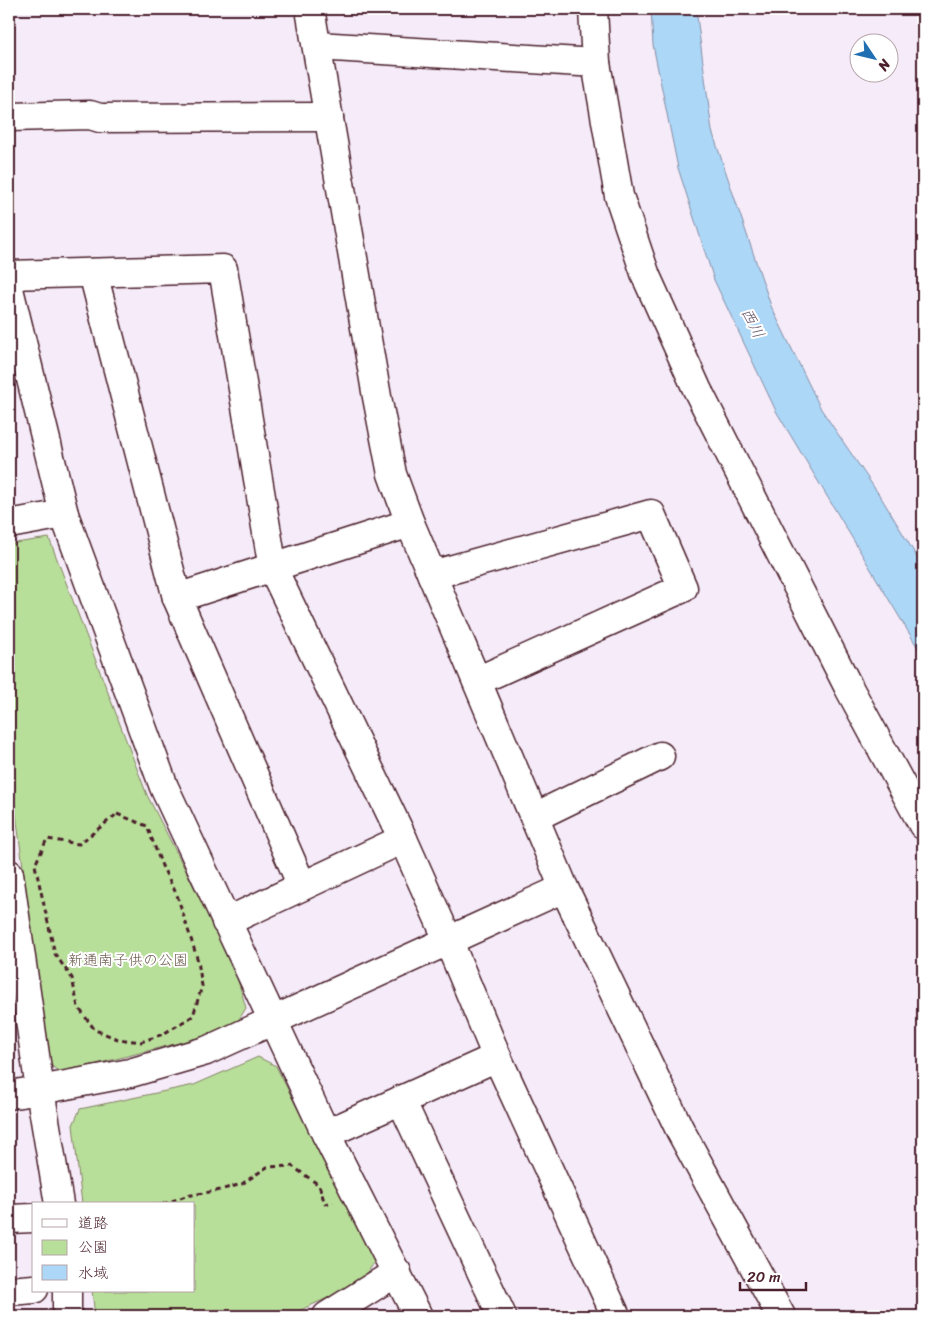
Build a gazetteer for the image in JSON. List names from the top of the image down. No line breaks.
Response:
{"water":["西川"],"parks":["新通南子供の公園"],"legend":["道路","公園","水域"],"scale_bar":"20 m","north":"bottom right"}
